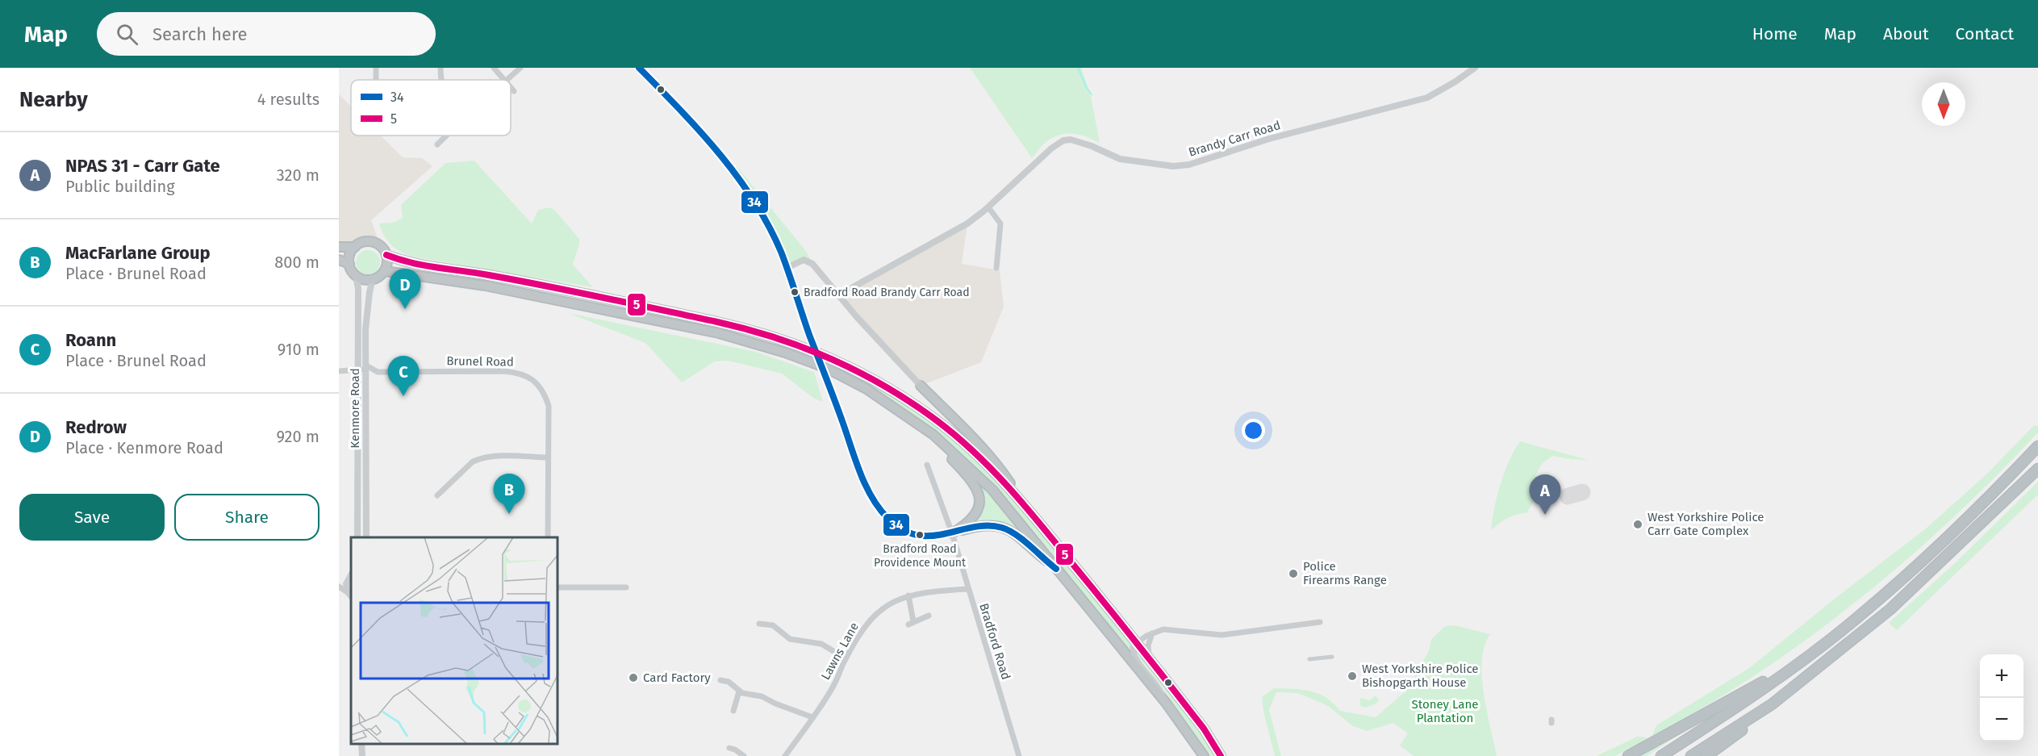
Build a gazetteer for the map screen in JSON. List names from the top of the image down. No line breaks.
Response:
{"streets":{"street":["Brandy Carr Road","Brunel Road","Kenmore Road","Bradford Road","Lawns Lane"]},"crossings":[["Bradford Road","Lawns Lane"]],"parks":["Stoney Lane Plantation"],"places":["Bradford Road Brandy Carr Road","West Yorkshire Police Carr Gate Complex","Bradford Road Providence Mount","Police Firearms Range","West Yorkshire Police Bishopgarth House","Card Factory"],"lines":["transit line 34","transit line 5"],"legend":["34","5"],"north":"bottom","page":{"header":"Map","search":"Search here","nav":["Home","Map","About","Contact"],"heading":["Nearby","4 results"],"list":[{"mark":"A","name":"NPAS 31 - Carr Gate","note":"Public building","value":"320 m"},{"mark":"B","name":"MacFarlane Group","note":"Place · Brunel Road","value":"800 m"},{"mark":"C","name":"Roann","note":"Place · Brunel Road","value":"910 m"},{"mark":"D","name":"Redrow","note":"Place · Kenmore Road","value":"920 m"}],"pins":["D","C","B","A"],"buttons":["Save","Share"],"map_buttons":["+","−"]}}
